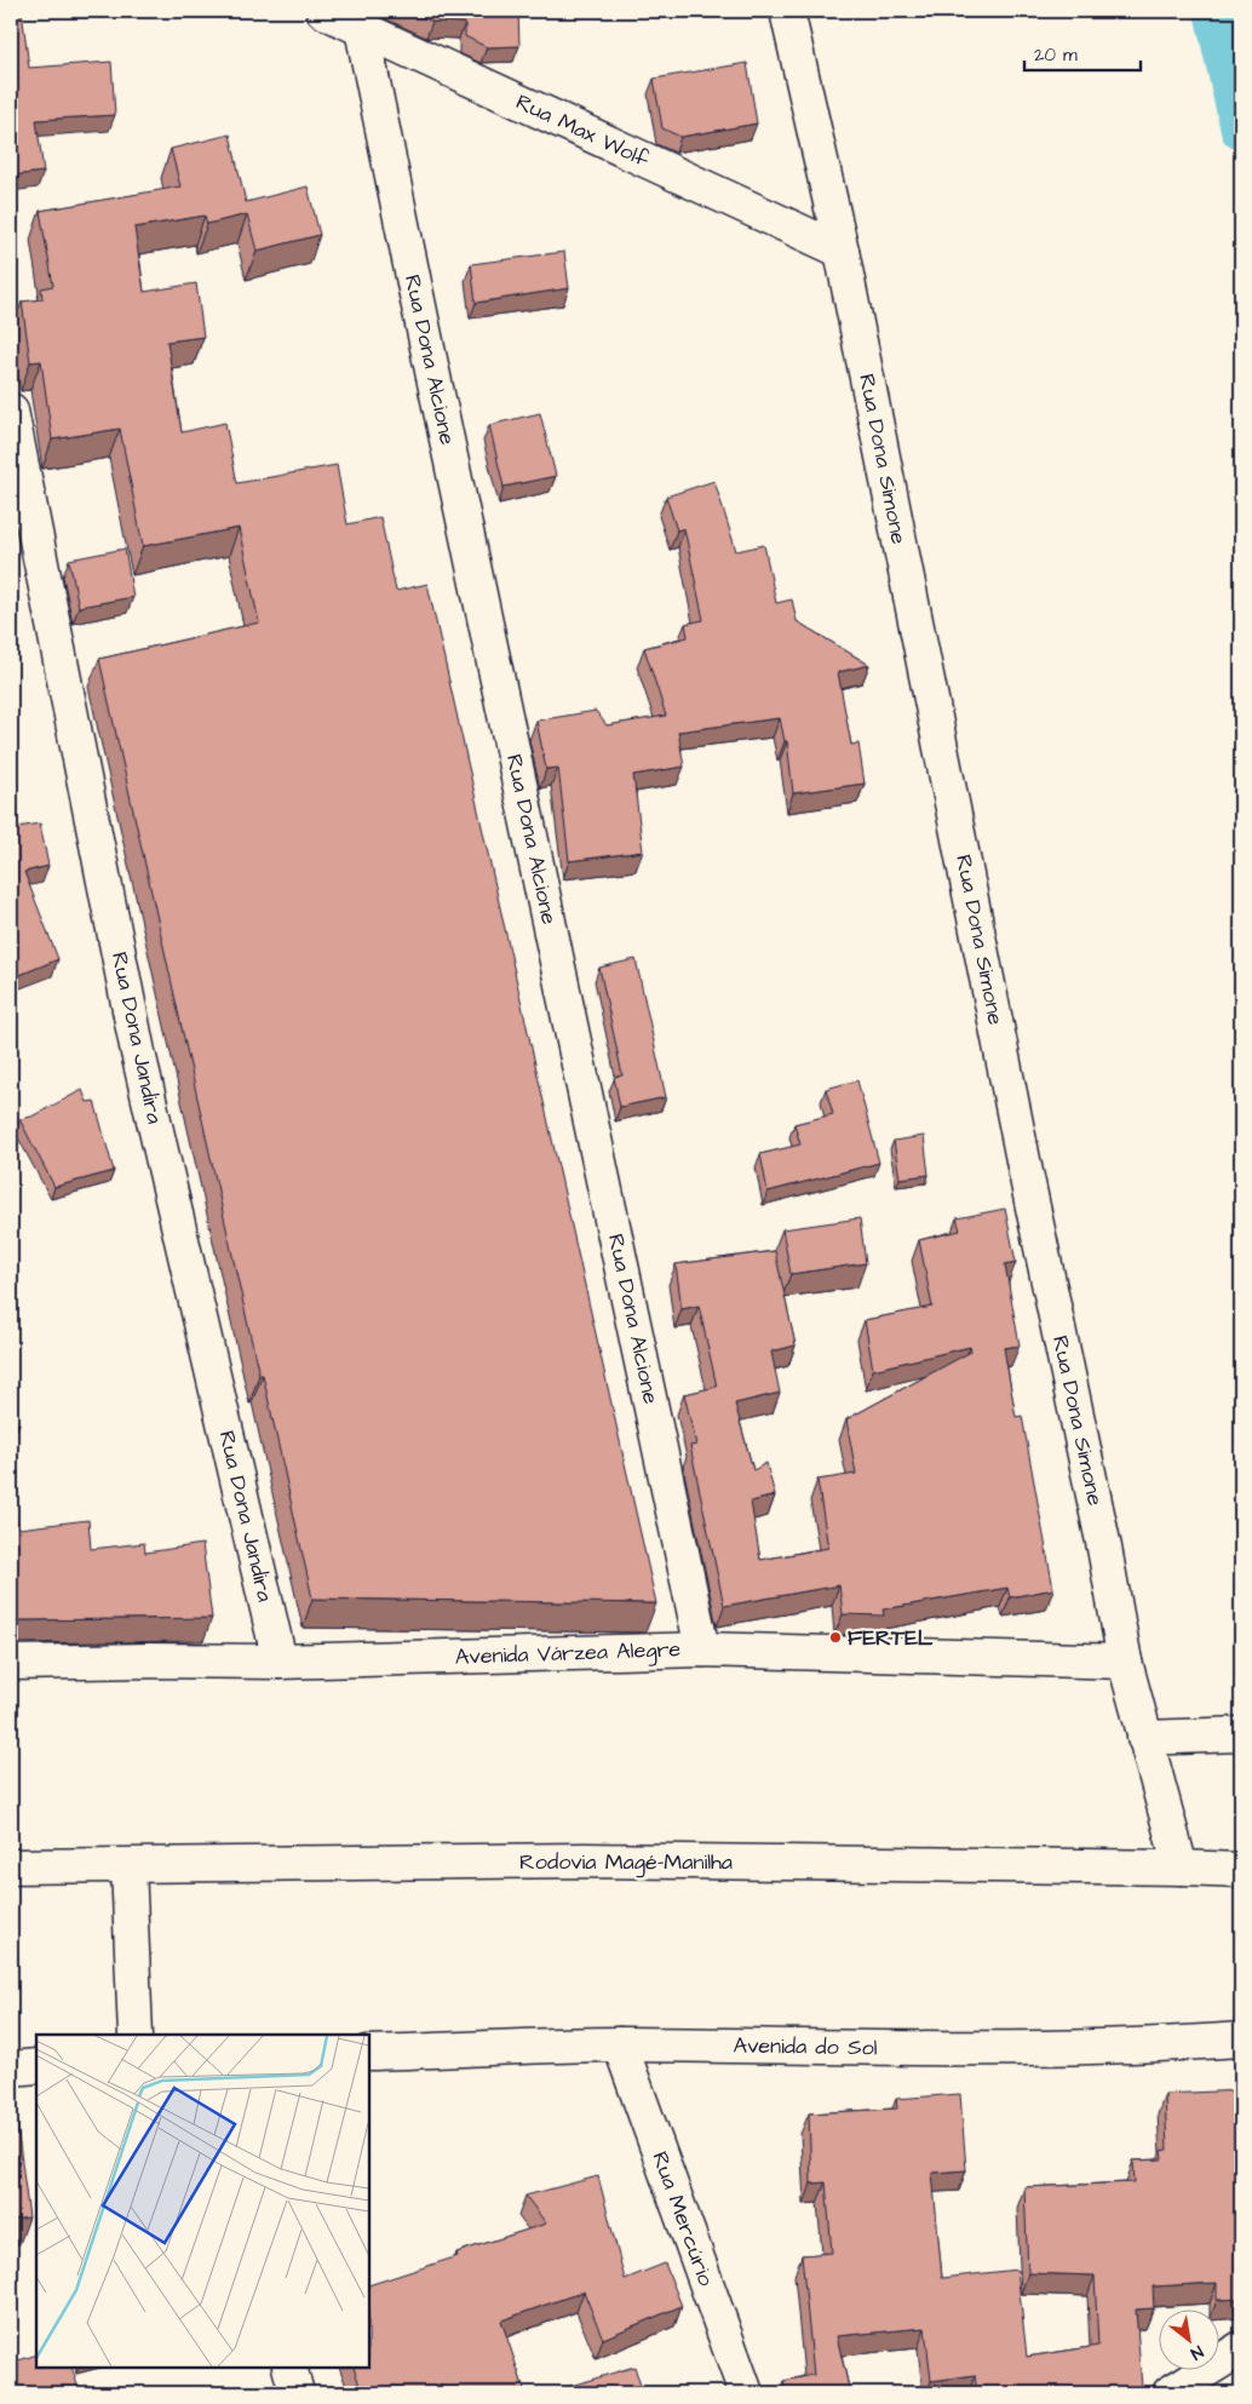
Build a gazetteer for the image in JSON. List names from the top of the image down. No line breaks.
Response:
{"streets":{"main road":["Rua Max Wolf","Rua Dona Alcione","Rua Dona Simone","Rua Dona Jandira","Avenida Várzea Alegre","Rodovia Magé-Manilha","Avenida do Sol","Rua Mercúrio"]},"crossings":[["Rua Max Wolf","Rua Dona Alcione"],["Rua Max Wolf","Rua Dona Simone"],["Rua Dona Alcione","Avenida Várzea Alegre"],["Rua Dona Simone","Avenida Várzea Alegre"],["Rua Dona Simone","Rodovia Magé-Manilha"],["Rua Dona Jandira","Avenida Várzea Alegre"],["Avenida do Sol","Rua Mercúrio"]],"places":["FERTEL"],"scale_bar":"20 m","north":"bottom right"}
